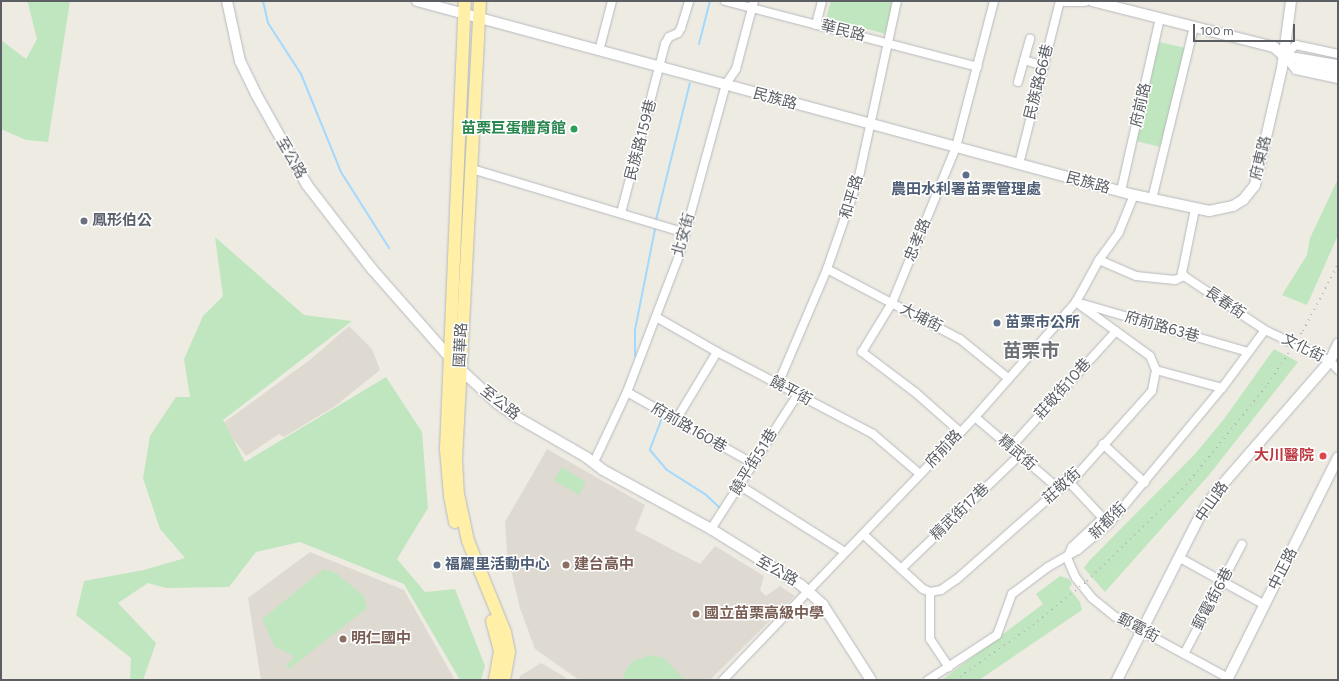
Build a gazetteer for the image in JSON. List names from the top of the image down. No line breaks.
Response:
{"streets":{"main road":["國華路"],"street":["華民路","民族路66巷","民族路","府前路","民族路159巷","至公路","府東路","和平路","北安街","忠孝路","長春街","大埔街","府前路63巷","文化街","莊敬街10巷","饒平街","府前路160巷","精武街","饒平街51巷","莊敬街","中山路","精武街17巷","新都街","中正路","郵電街6巷","郵電街"]},"crossings":[["華民路","和平路"],["華民路","北安街"],["華民路","忠孝路"],["民族路66巷","民族路"],["民族路","府前路"],["民族路","民族路159巷"],["民族路","府東路"],["民族路","和平路"],["民族路","北安街"],["民族路","忠孝路"],["民族路","國華路"],["府前路","至公路"],["府前路","府東路"],["府前路","忠孝路"],["府前路","大埔街"],["府前路","府前路63巷"],["府前路","饒平街"],["府前路","精武街"],["至公路","北安街"],["至公路","國華路"],["至公路","饒平街51巷"],["和平路","大埔街"],["和平路","饒平街"],["北安街","饒平街"],["北安街","府前路160巷"],["忠孝路","大埔街"],["長春街","文化街"],["長春街","新都街"],["府前路63巷","新都街"],["文化街","中山路"],["文化街","新都街"],["莊敬街10巷","精武街"],["饒平街","饒平街51巷"],["府前路160巷","饒平街51巷"],["精武街","莊敬街"],["精武街","精武街17巷"],["中山路","郵電街"],["新都街","郵電街"],["中正路","郵電街"],["郵電街6巷","郵電街"]],"districts":["苗栗市"],"places":["苗栗巨蛋體育館","農田水利署苗栗管理處","鳳形伯公","苗栗市公所","大川醫院","福麗里活動中心","建台高中","國立苗栗高級中學","明仁國中"],"scale_bar":"100 m"}
